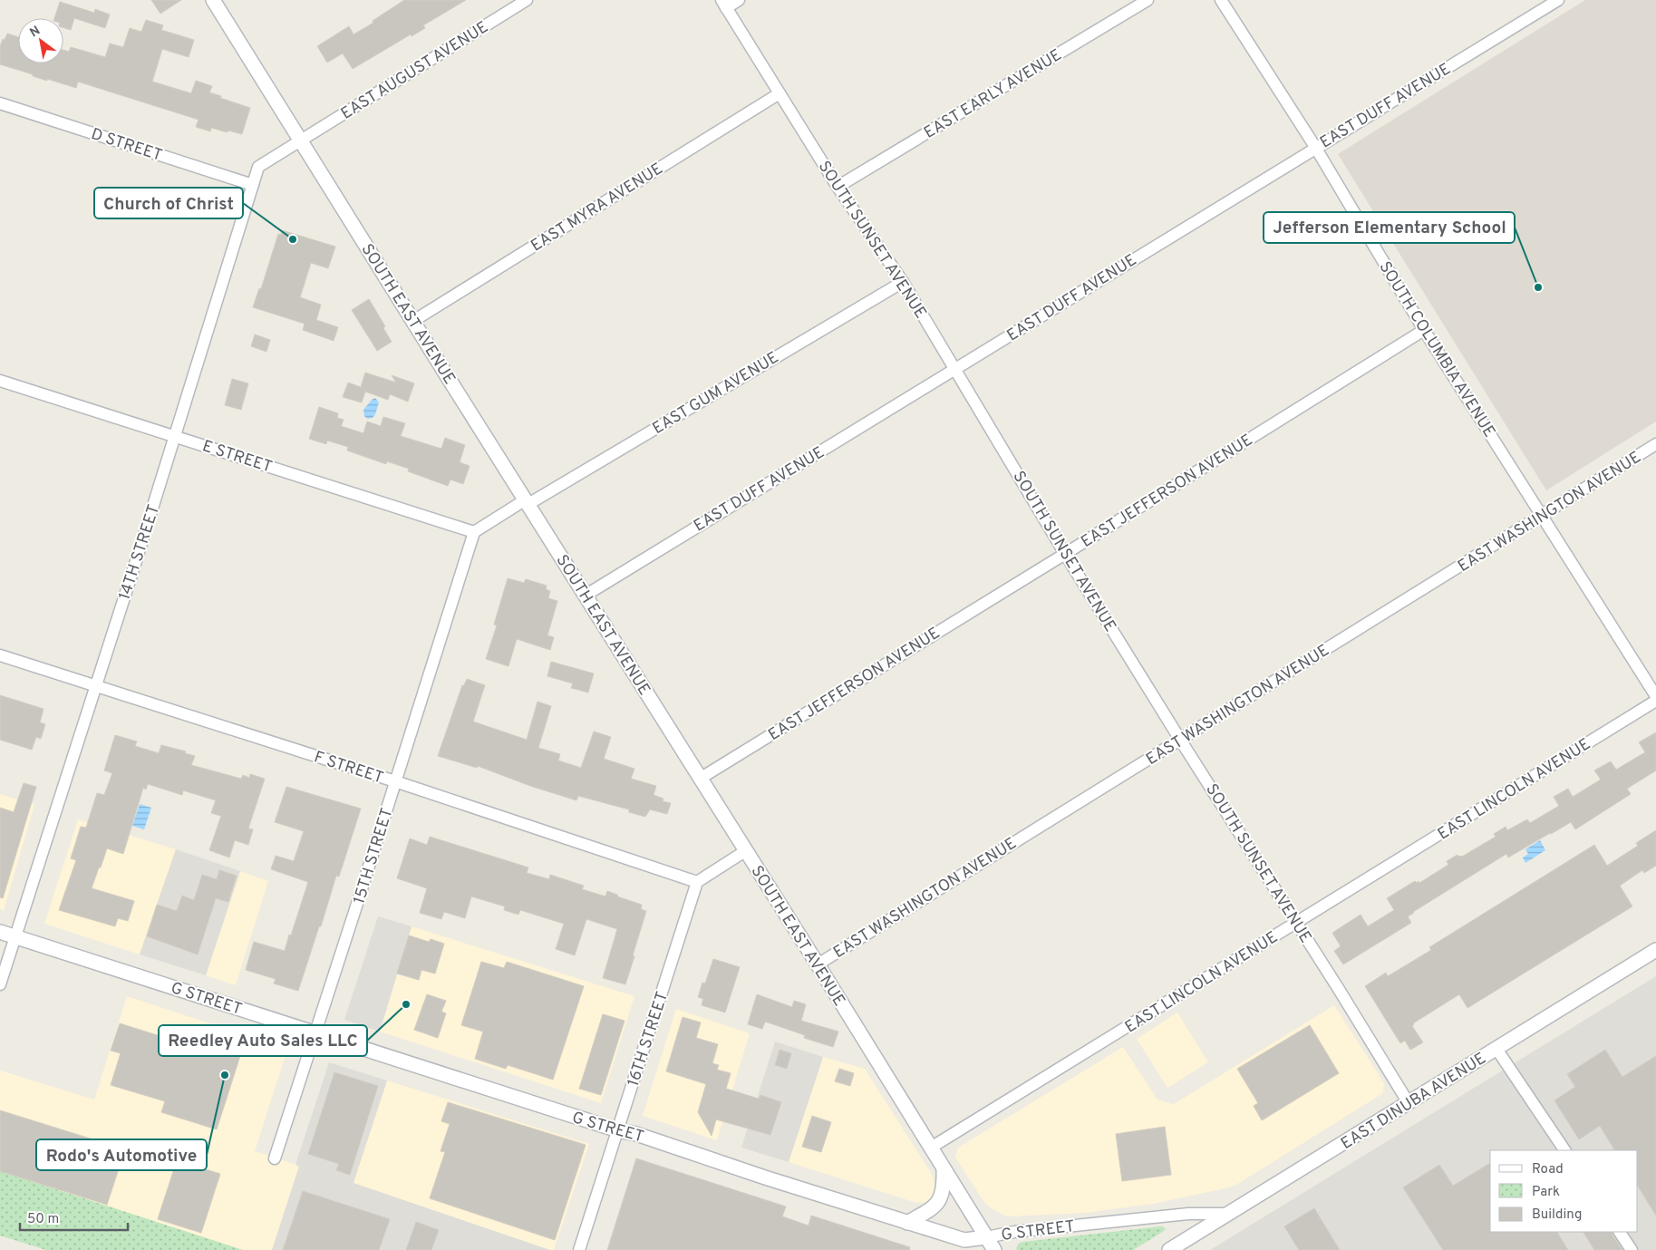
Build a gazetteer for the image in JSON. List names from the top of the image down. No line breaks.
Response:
{"streets":{"street":["EAST AUGUST AVENUE","EAST EARLY AVENUE","EAST DUFF AVENUE","D STREET","EAST MYRA AVENUE","SOUTH SUNSET AVENUE","SOUTH EAST AVENUE","SOUTH COLUMBIA AVENUE","EAST GUM AVENUE","E STREET","EAST JEFFERSON AVENUE","EAST WASHINGTON AVENUE","14TH STREET","F STREET","EAST LINCOLN AVENUE","15TH STREET","G STREET","16TH STREET","EAST DINUBA AVENUE"]},"crossings":[["EAST AUGUST AVENUE","SOUTH EAST AVENUE"],["EAST AUGUST AVENUE","14TH STREET"],["EAST EARLY AVENUE","SOUTH SUNSET AVENUE"],["EAST DUFF AVENUE","SOUTH SUNSET AVENUE"],["EAST DUFF AVENUE","SOUTH EAST AVENUE"],["EAST DUFF AVENUE","SOUTH COLUMBIA AVENUE"],["D STREET","14TH STREET"],["EAST MYRA AVENUE","SOUTH SUNSET AVENUE"],["EAST MYRA AVENUE","SOUTH EAST AVENUE"],["SOUTH SUNSET AVENUE","EAST GUM AVENUE"],["SOUTH SUNSET AVENUE","EAST JEFFERSON AVENUE"],["SOUTH SUNSET AVENUE","EAST WASHINGTON AVENUE"],["SOUTH SUNSET AVENUE","EAST LINCOLN AVENUE"],["SOUTH SUNSET AVENUE","EAST DINUBA AVENUE"],["SOUTH EAST AVENUE","EAST GUM AVENUE"],["SOUTH EAST AVENUE","EAST JEFFERSON AVENUE"],["SOUTH EAST AVENUE","EAST WASHINGTON AVENUE"],["SOUTH EAST AVENUE","14TH STREET"],["SOUTH EAST AVENUE","EAST LINCOLN AVENUE"],["SOUTH EAST AVENUE","G STREET"],["SOUTH COLUMBIA AVENUE","EAST JEFFERSON AVENUE"],["SOUTH COLUMBIA AVENUE","EAST WASHINGTON AVENUE"],["E STREET","14TH STREET"],["E STREET","15TH STREET"],["14TH STREET","F STREET"],["14TH STREET","G STREET"],["F STREET","15TH STREET"],["F STREET","16TH STREET"],["15TH STREET","G STREET"],["G STREET","16TH STREET"],["G STREET","EAST DINUBA AVENUE"]],"places":["Church of Christ","Jefferson Elementary School","Reedley Auto Sales LLC","Rodo's Automotive"],"legend":["Road","Park","Building"],"scale_bar":"50 m","north":"top left"}
